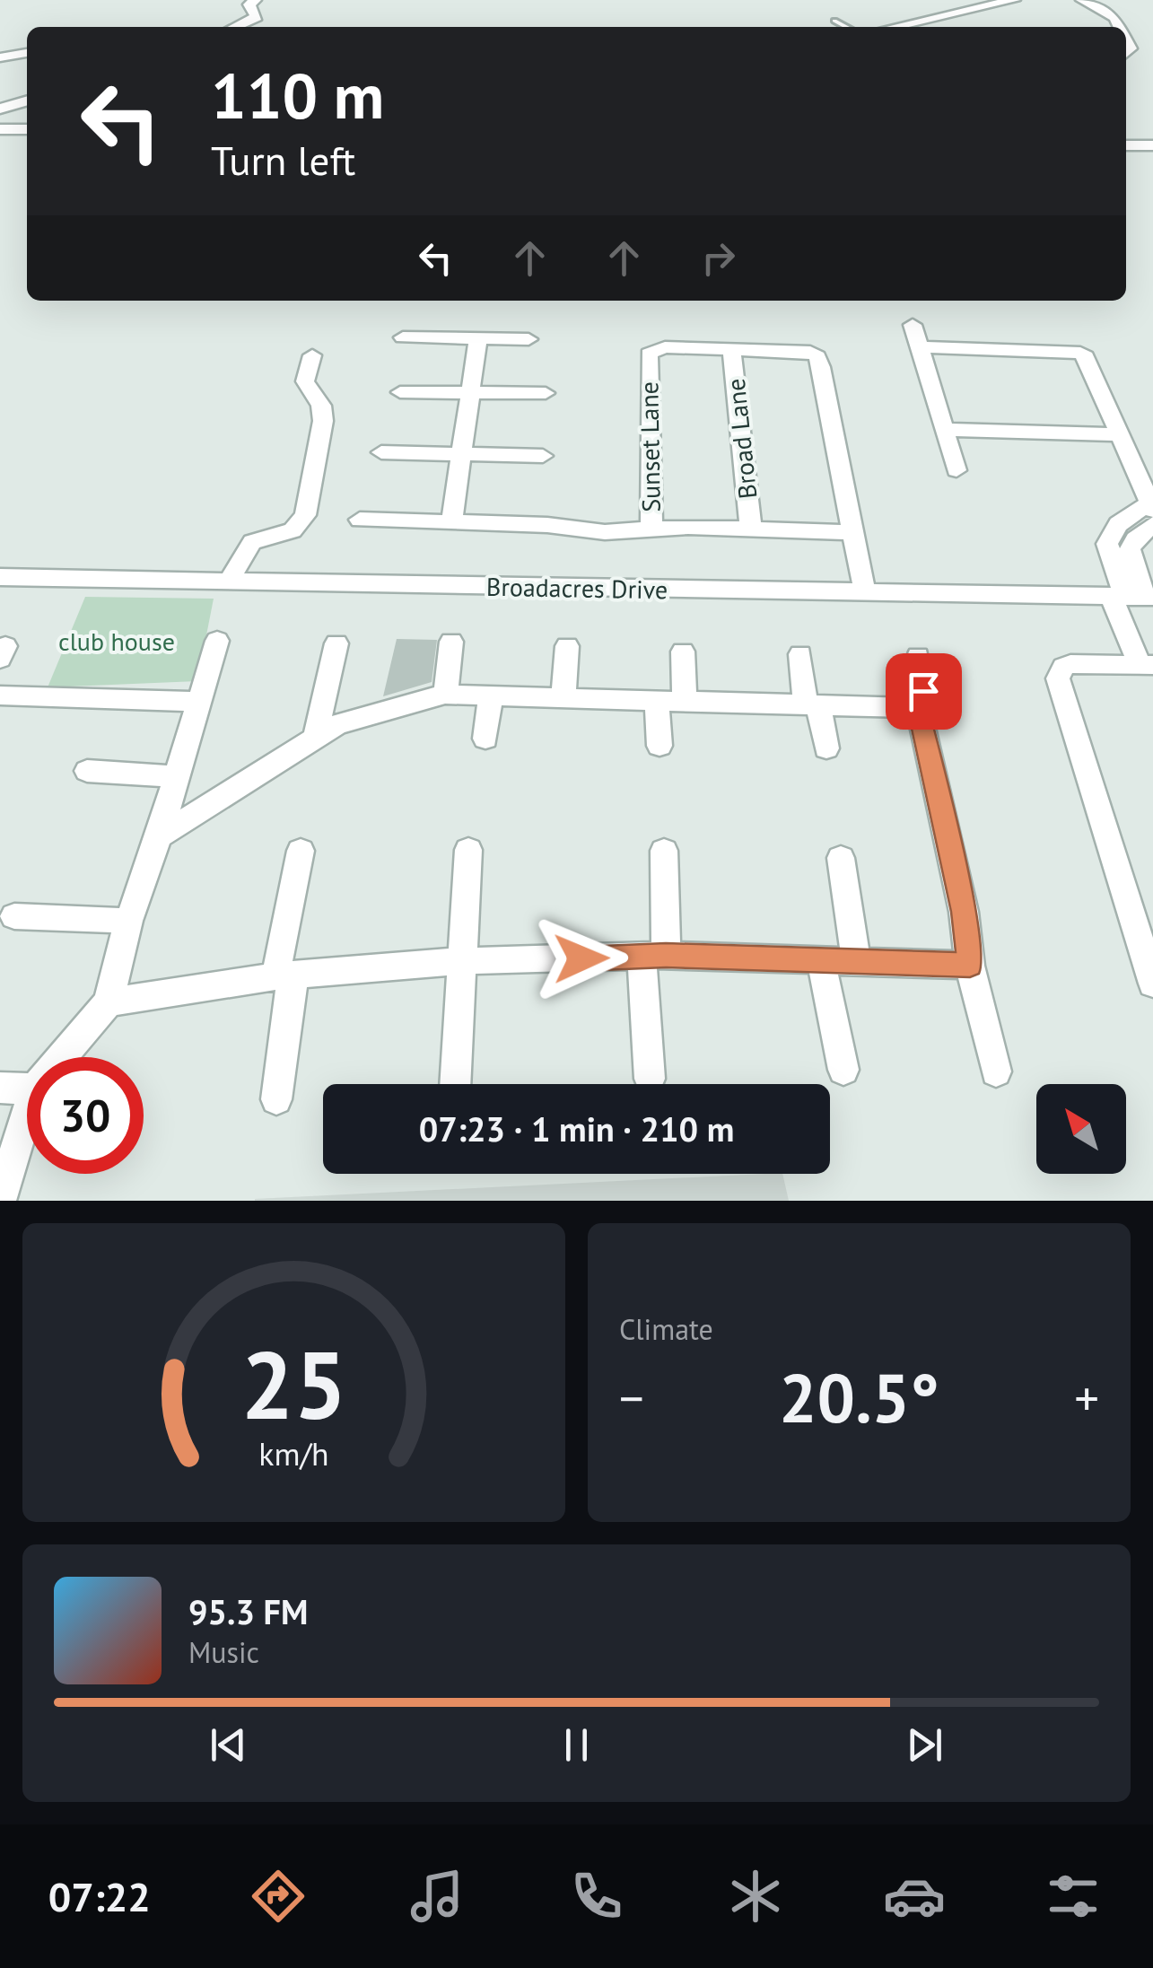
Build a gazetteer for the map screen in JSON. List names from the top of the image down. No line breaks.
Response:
{"streets":{"street":["Broad Lane","Sunset Lane","Broadacres Drive"]},"crossings":[["Broad Lane","Sunset Lane"],["Sunset Lane","Broadacres Drive"]],"parks":["club house"],"north":"top left","page":{"turn":["110 m","Turn left"],"limit":"30","trip":"07:23 · 1 min · 210 m","tile":"Climate","heat":["−","20.5°","+"],"song":["95.3 FM","Music"],"tabs":"07:22","gauge":["25","km/h"]}}
